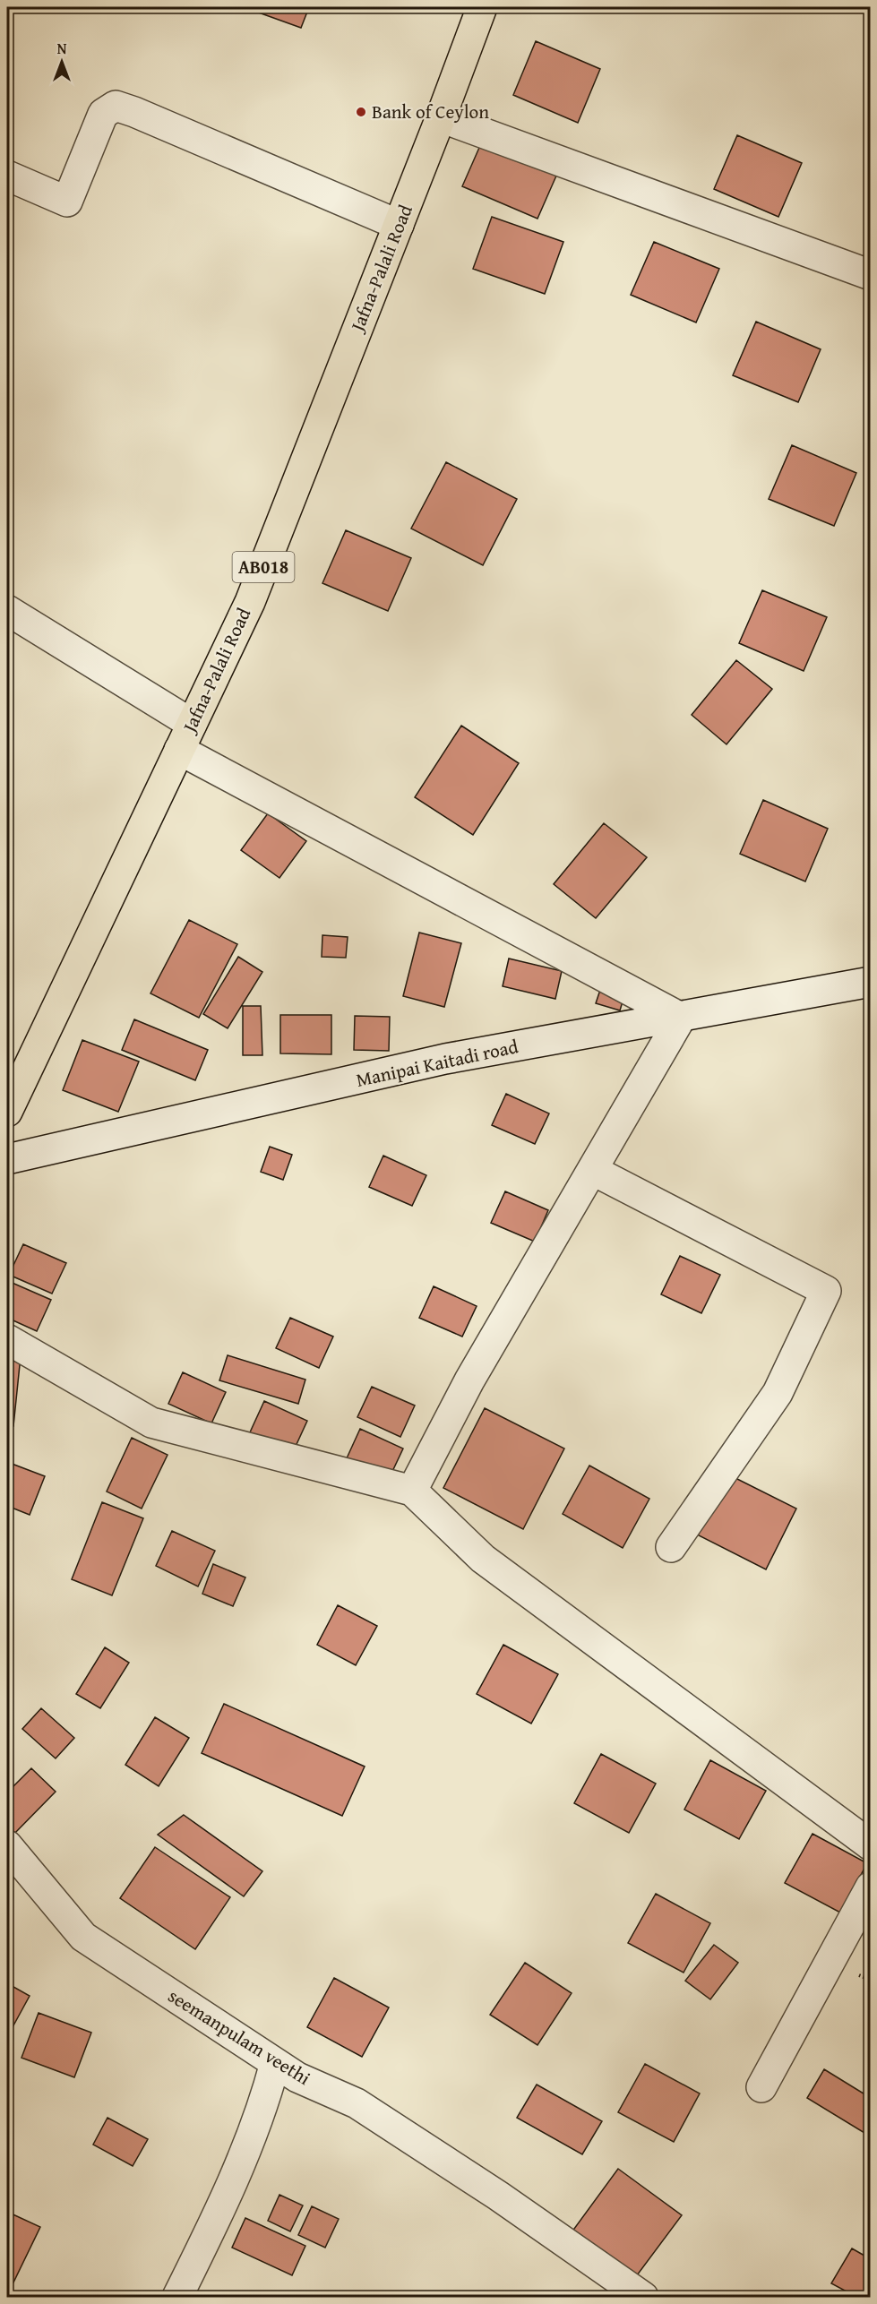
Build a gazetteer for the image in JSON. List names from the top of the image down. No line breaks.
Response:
{"streets":{"main road":["Jafna-Palali Road","AB018"],"street":["Manipai Kaitadi road","seemanpulam veethi"]},"places":["Bank of Ceylon"],"north":"top"}
